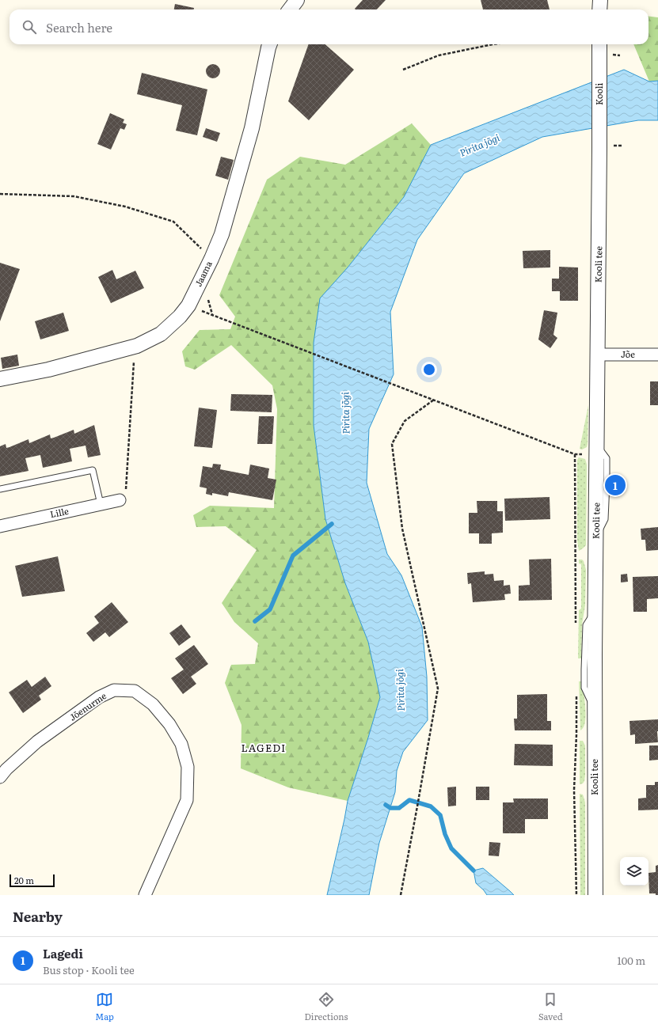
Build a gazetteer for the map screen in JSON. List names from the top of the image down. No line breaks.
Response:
{"streets":{"street":["Kooli","Kooli tee","Jaama","Jõe","Lille","Jõenurme"]},"crossings":[["Kooli","Kooli tee"],["Kooli tee","Jõe"]],"districts":["LAGEDI"],"water":["Pirita jõgi"],"scale_bar":"20 m","page":{"search":"Search here","pins":"1","scale":"20 m","heading":"Nearby","list":[{"mark":"1","name":"Lagedi","note":"Bus stop · Kooli tee","value":"100 m"}],"nav":["Map","Directions","Saved"]}}
